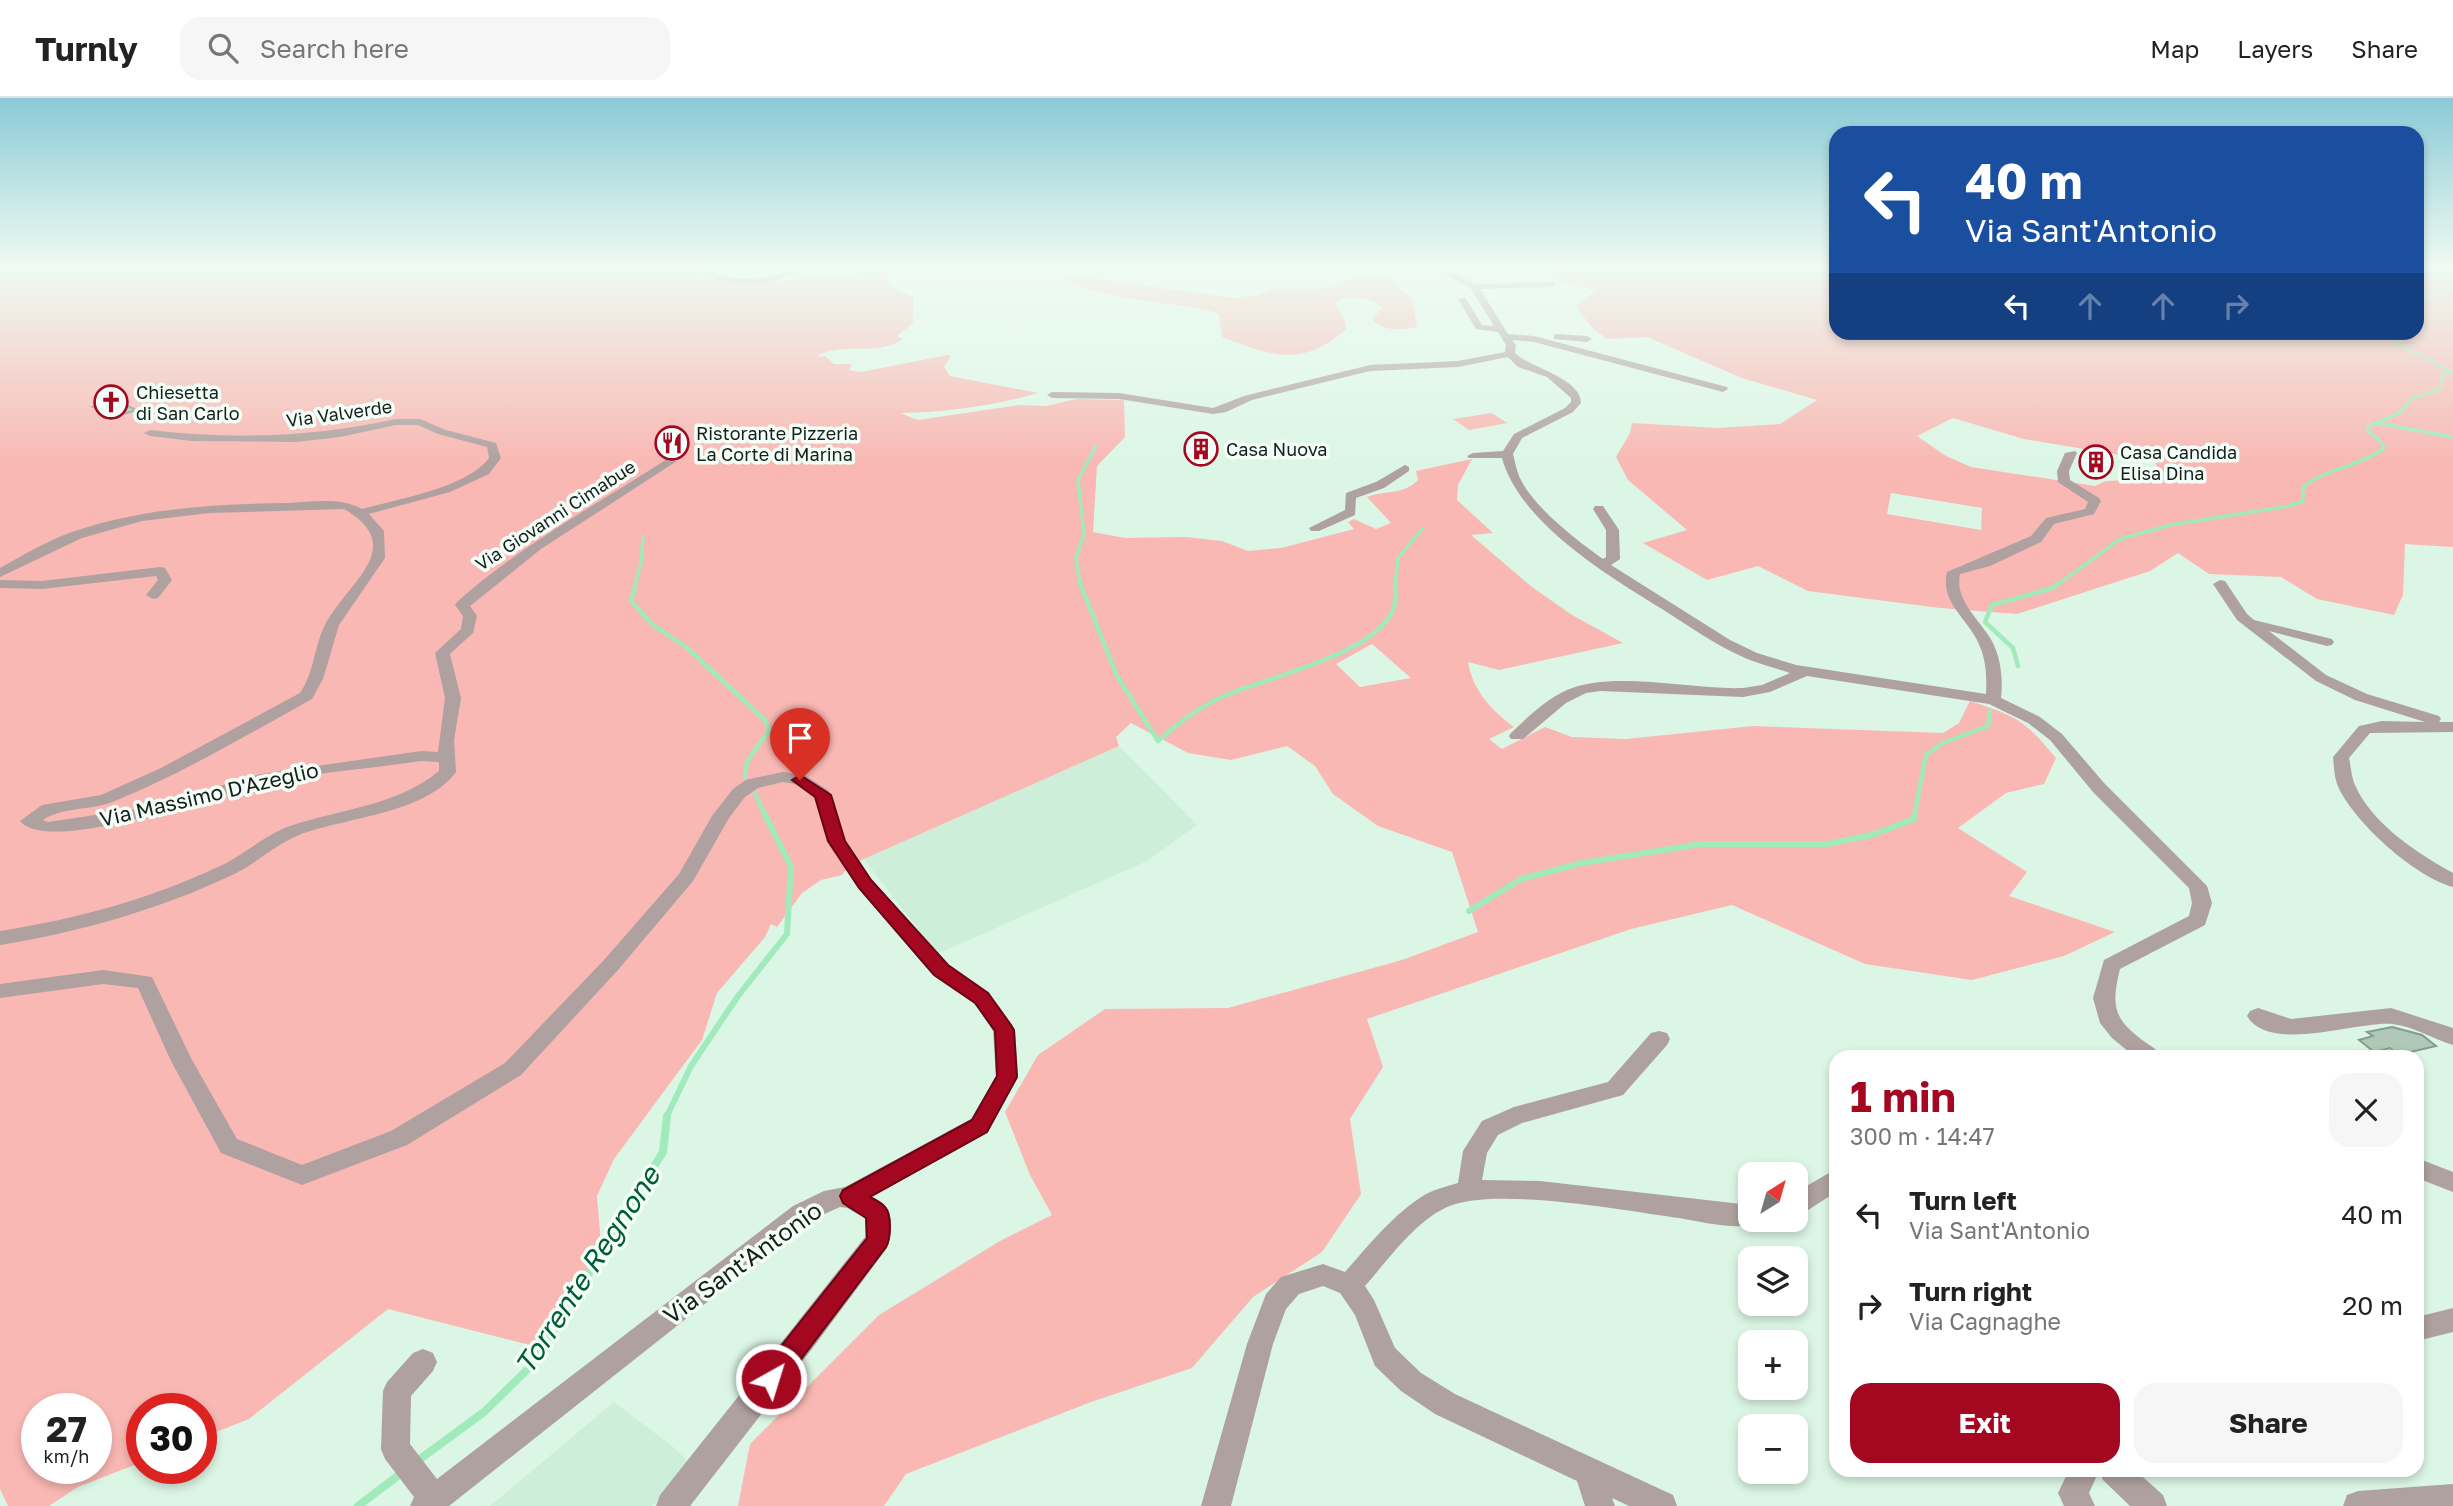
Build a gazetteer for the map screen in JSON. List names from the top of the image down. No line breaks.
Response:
{"streets":{"street":["Via Valverde","Via Giovanni Cimabue","Via Massimo D'Azeglio","Via Sant'Antonio"]},"crossings":[["Via Valverde","Via Massimo D'Azeglio"],["Via Giovanni Cimabue","Via Massimo D'Azeglio"]],"water":["Torrente Regnone"],"places":{"church":["Chiesetta di San Carlo"],"restaurant":["Ristorante Pizzeria La Corte di Marina"],"building":["Casa Nuova","Casa Candida Elisa Dina"]},"north":"top right","page":{"header":"Turnly","search":"Search here","nav":["Map","Layers","Share"],"turn":["40 m","Via Sant'Antonio"],"heading":["1 min","300 m · 14:47"],"map_buttons":["+","−"],"list":[{"name":"Turn left","note":"Via Sant'Antonio","value":"40 m"},{"name":"Turn right","note":"Via Cagnaghe","value":"20 m"}],"buttons":["Exit","Share"],"speed":"27 km/h","limit":"30"}}
